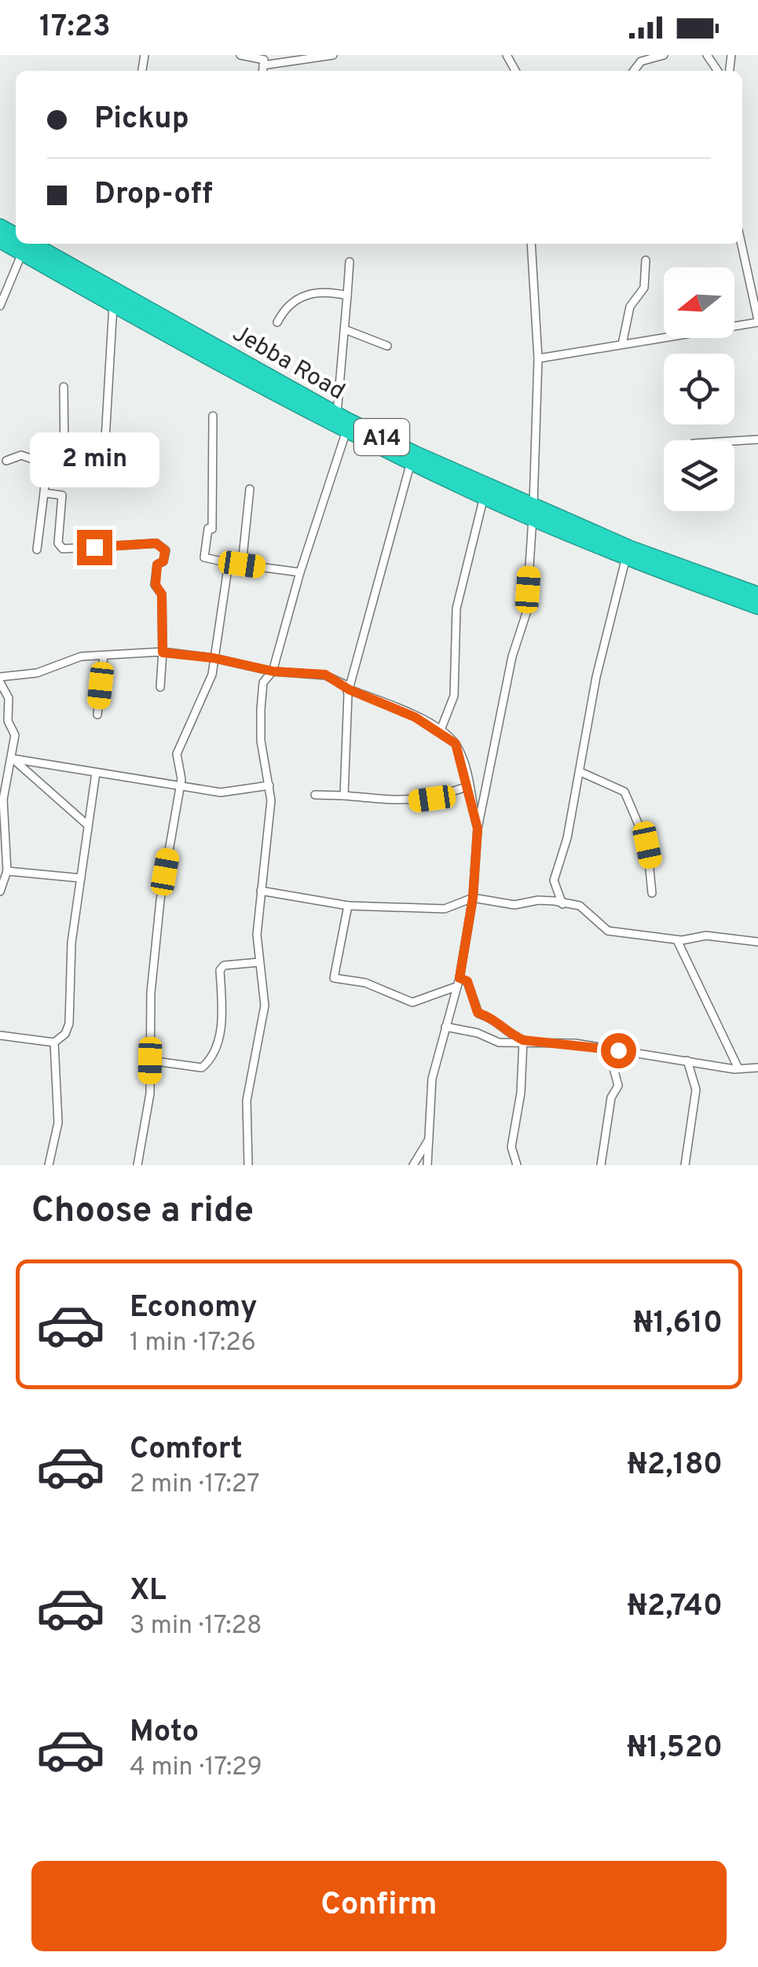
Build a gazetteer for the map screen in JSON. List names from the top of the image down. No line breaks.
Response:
{"streets":{"highway":["Jebba Road","A14"]},"north":"left","page":{"status":"17:23","banner":["Pickup","Drop-off"],"bubble":"2 min","heading":"Choose a ride","list":[{"name":"Economy","note":"1 min · 17:26","value":"₦1,610"},{"name":"Comfort","note":"2 min · 17:27","value":"₦2,180"},{"name":"XL","note":"3 min · 17:28","value":"₦2,740"},{"name":"Moto","note":"4 min · 17:29","value":"₦1,520"}],"buttons":"Confirm"}}
